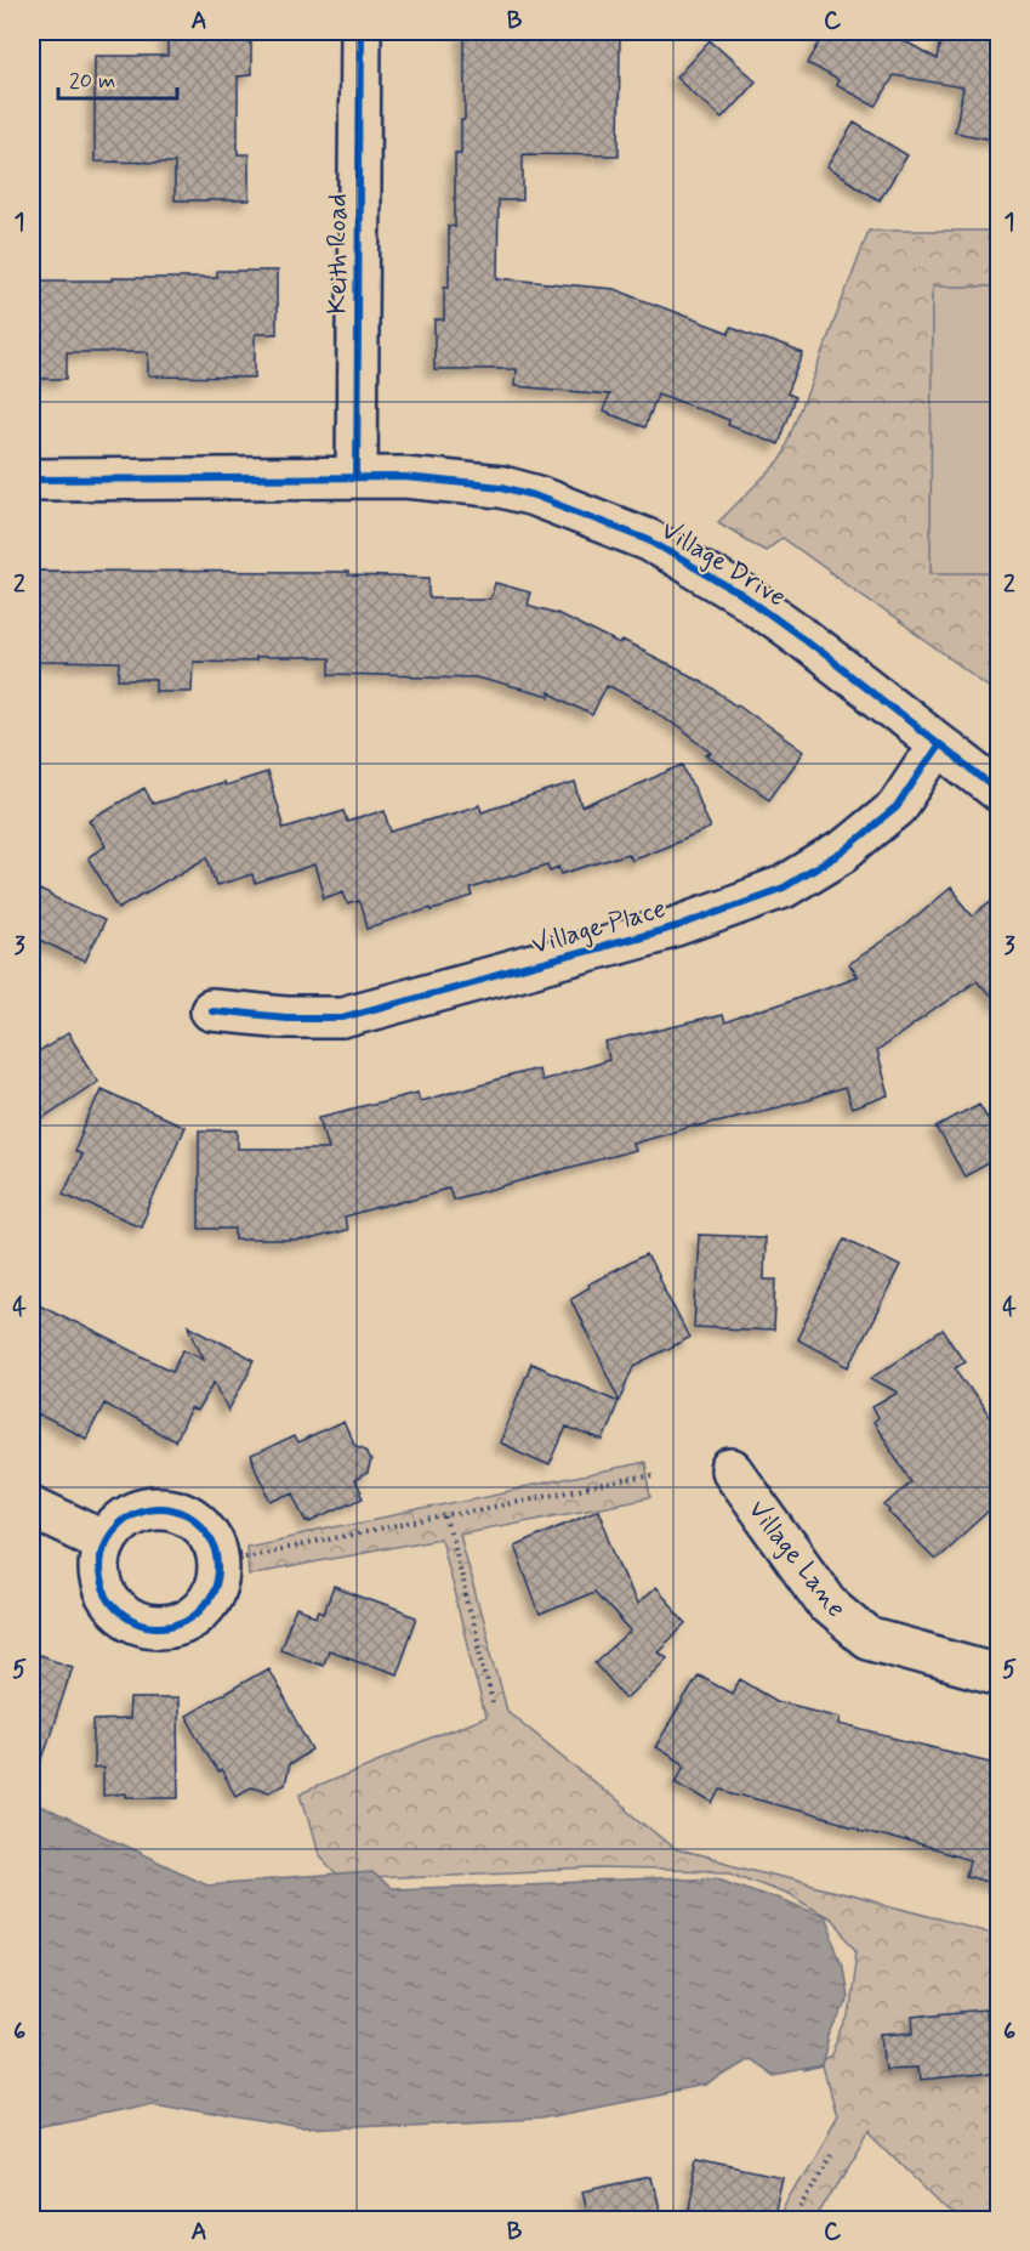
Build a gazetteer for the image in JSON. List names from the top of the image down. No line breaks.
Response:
{"streets":{"street":["Keith Road","Village Drive","Village Place","Village Lane"]},"crossings":[["Keith Road","Village Drive"],["Village Drive","Village Place"]],"scale_bar":"20 m","grid":{"columns":["A","B","C"],"rows":["1","2","3","4","5","6"]}}
